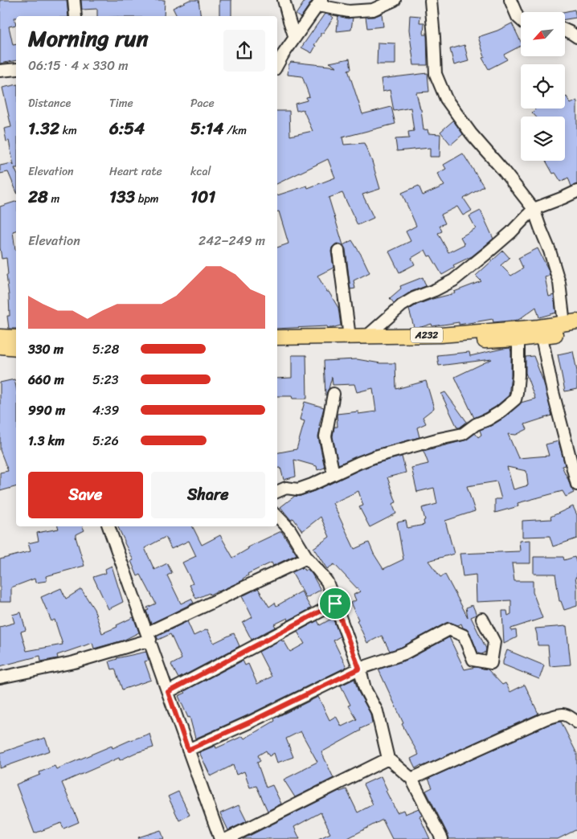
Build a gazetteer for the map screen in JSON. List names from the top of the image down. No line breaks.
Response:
{"streets":{"main road":["A232"]},"north":"bottom left","page":{"heading":["Morning run","06:15 · 4 × 330 m"],"stats":[["Distance","1.32 km"],["Time","6:54"],["Pace","5:14 /km"],["Elevation","28 m"],["Heart rate","133 bpm"],["kcal","101"]],"chart":["Elevation","242–249 m"],"list":[{"name":"330 m","note":"5:28"},{"name":"660 m","note":"5:23"},{"name":"990 m","note":"4:39"},{"name":"1.3 km","note":"5:26"}],"buttons":["Save","Share"]}}
